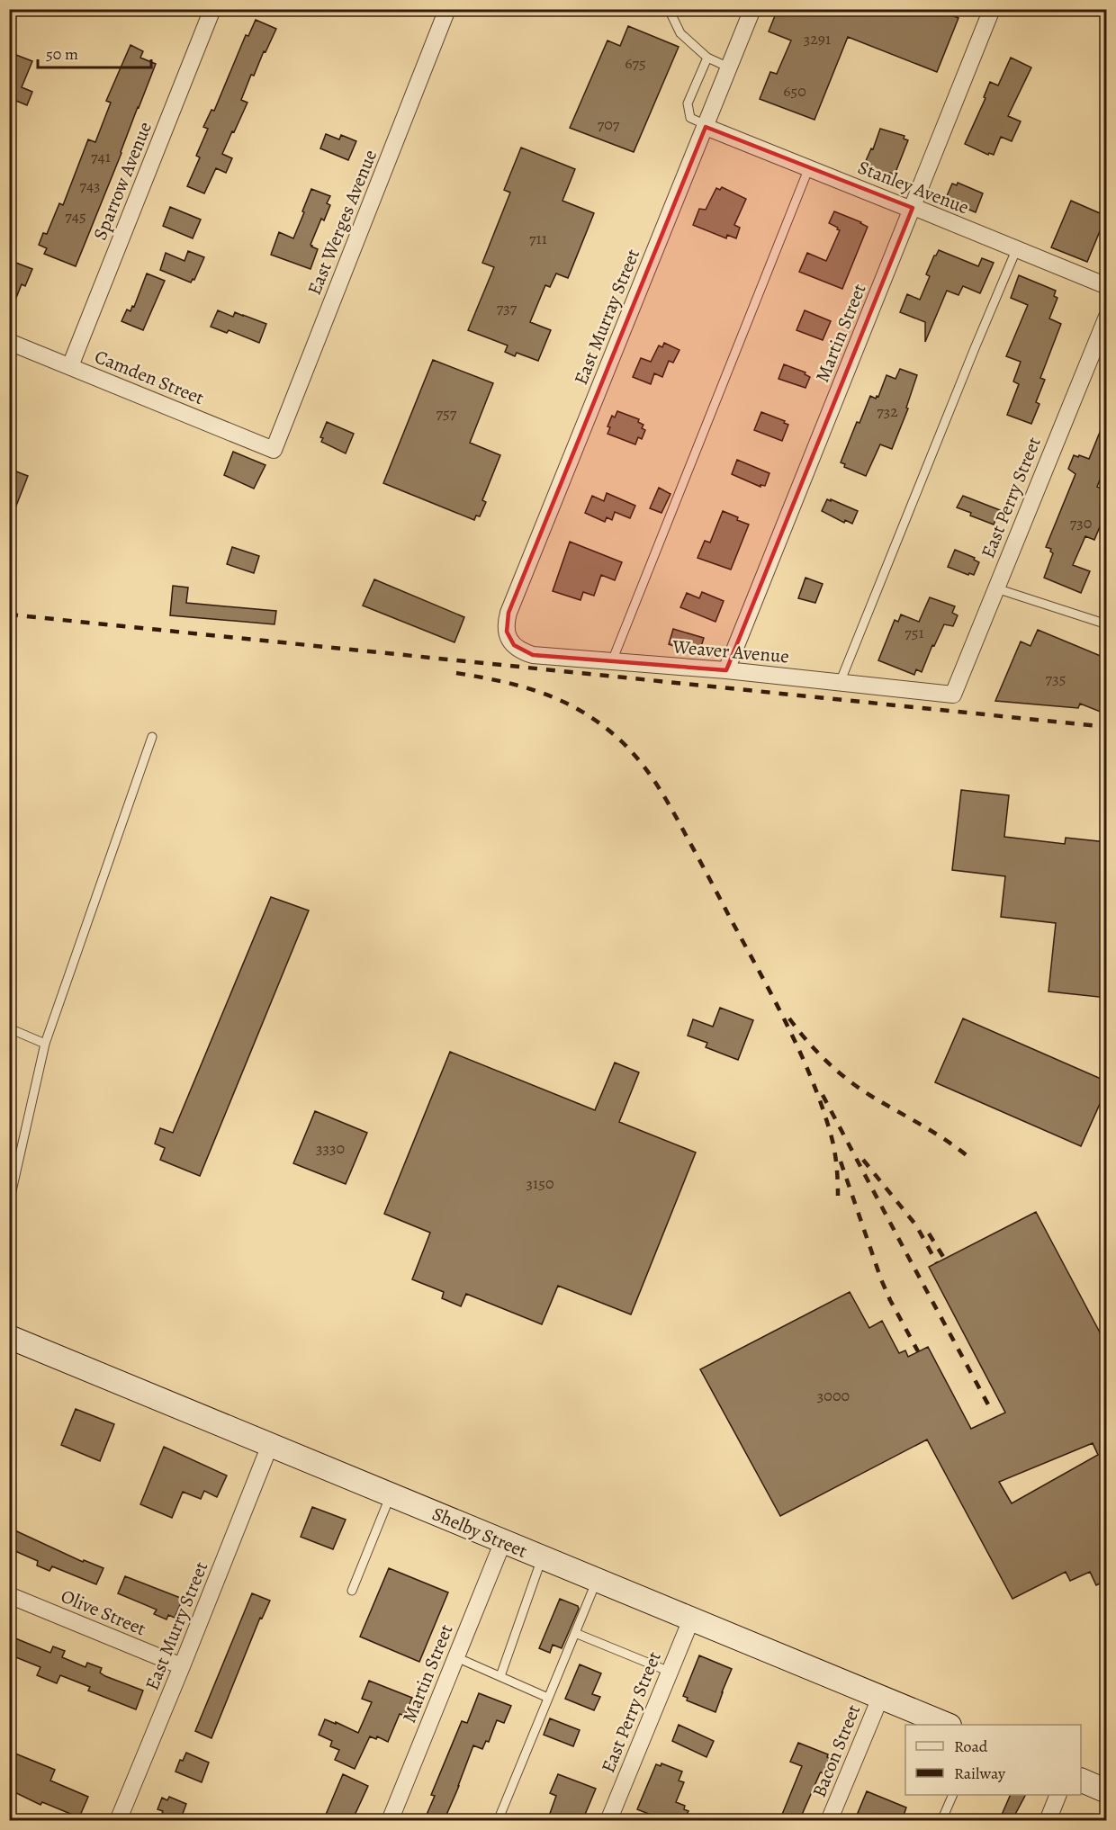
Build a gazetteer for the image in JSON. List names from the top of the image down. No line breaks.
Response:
{"streets":{"main road":["Shelby Street"],"street":["Sparrow Avenue","Stanley Avenue","East Werges Avenue","East Murray Street","Martin Street","Camden Street","East Perry Street","Weaver Avenue","Olive Street","East Murry Street","Bacon Street"]},"crossings":[["Sparrow Avenue","Camden Street"],["Stanley Avenue","East Murray Street"],["Stanley Avenue","Martin Street"],["East Werges Avenue","Camden Street"],["East Murray Street","Weaver Avenue"],["Martin Street","Weaver Avenue"],["Martin Street","Shelby Street"],["East Perry Street","Weaver Avenue"],["East Perry Street","Shelby Street"],["Shelby Street","East Murry Street"],["Shelby Street","Bacon Street"],["Olive Street","East Murry Street"]],"house_numbers":["3291","675","650","707","741","743","745","711","737","732","757","730","751","735","3330","3150","3000"],"legend":["Road","Railway"],"scale_bar":"50 m"}
